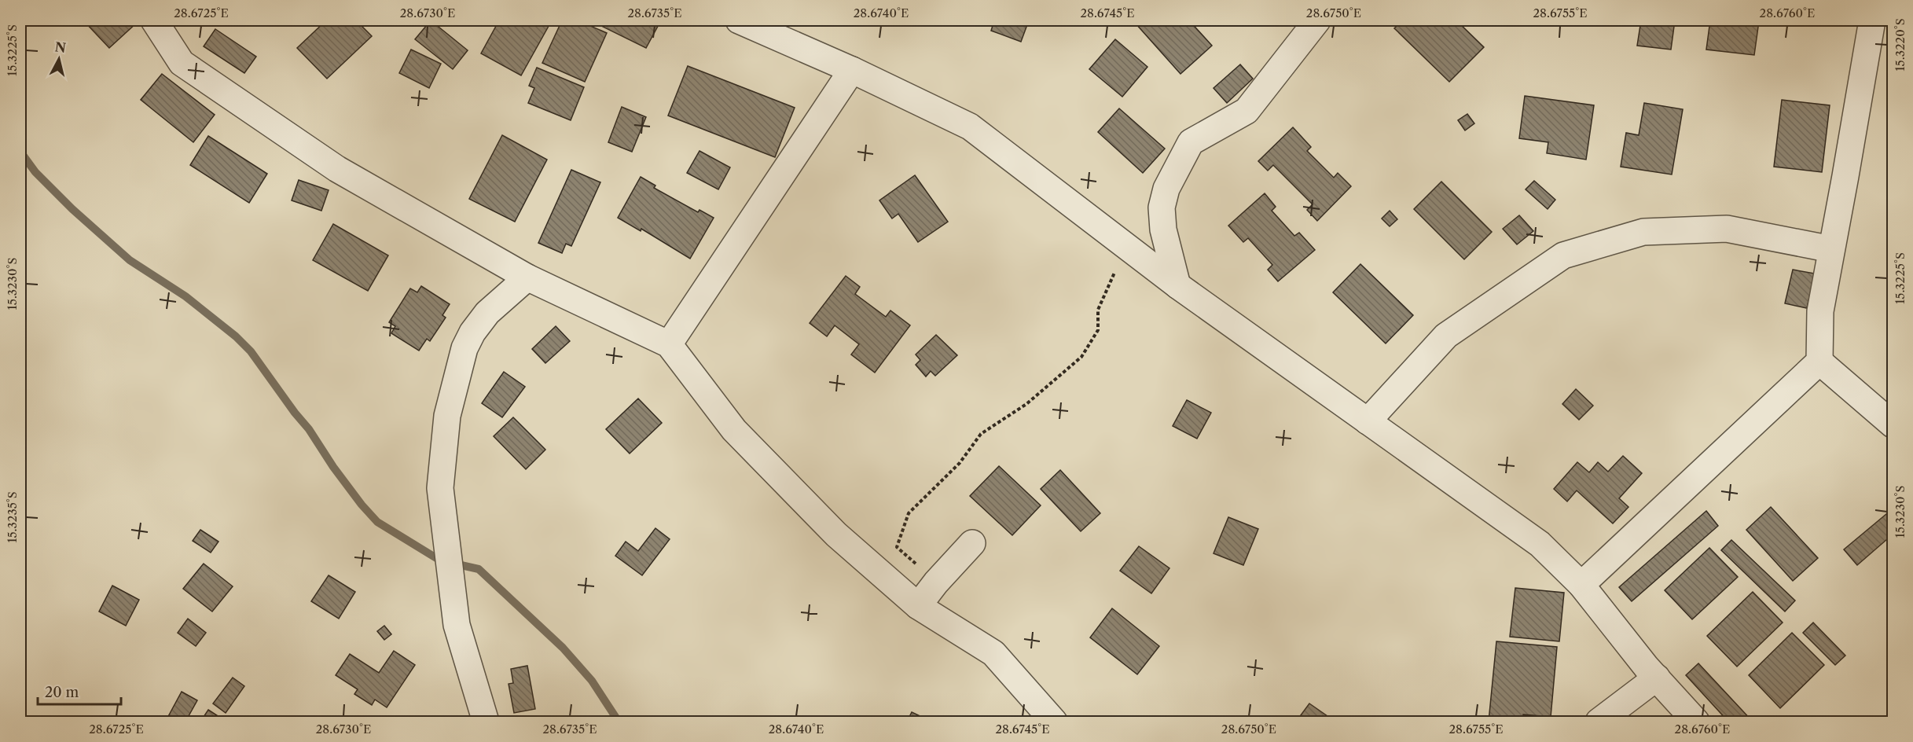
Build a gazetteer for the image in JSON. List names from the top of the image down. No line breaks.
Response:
{"scale_bar":"20 m","north":"top","coordinates":["28.6725°E","28.6730°E","28.6735°E","28.6740°E","28.6745°E","28.6750°E","28.6755°E","28.6760°E","15.3220°S","15.3225°S","15.3230°S","15.3235°S"]}
